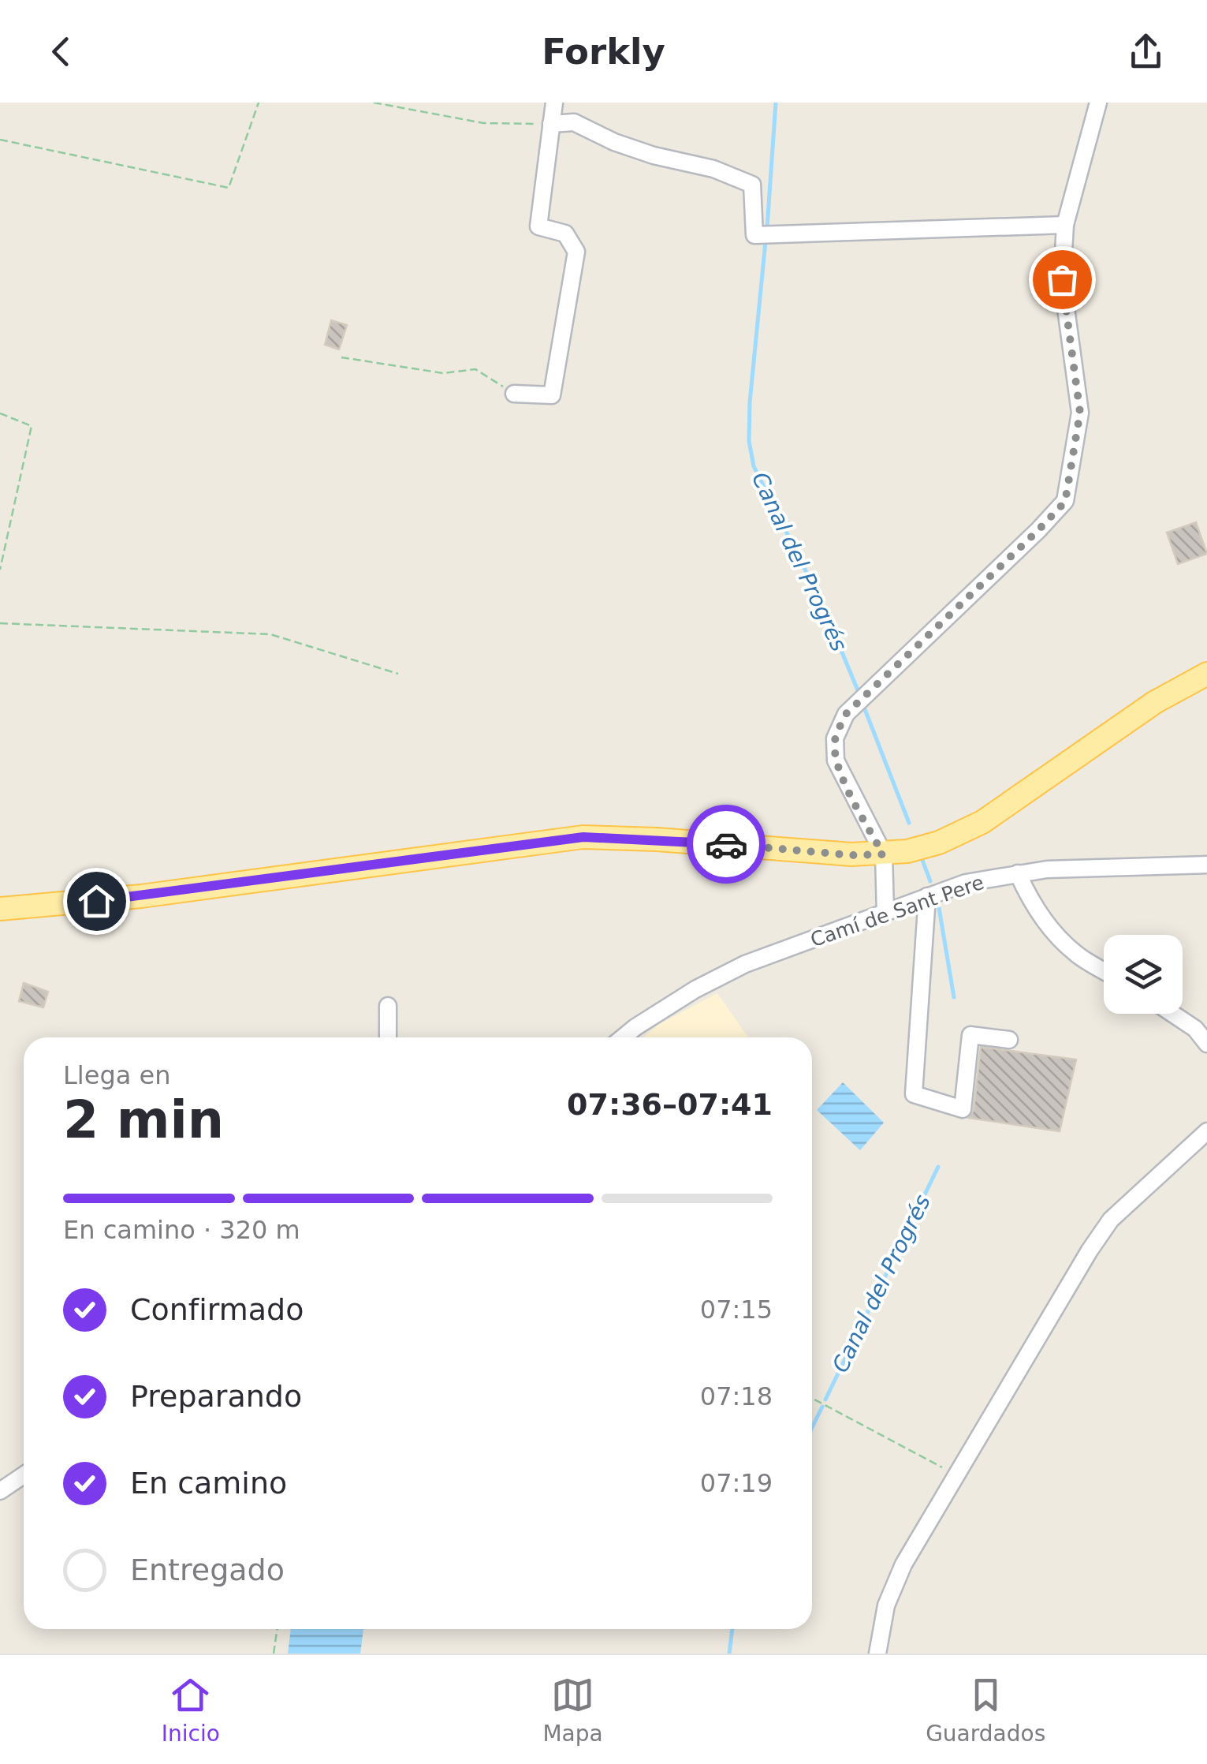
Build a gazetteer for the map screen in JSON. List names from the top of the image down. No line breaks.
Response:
{"streets":{"street":["Camí de Sant Pere"]},"water":["Canal del Progrés"],"page":{"header":"Forkly","heading":["2 min","Llega en","07:36–07:41"],"bar":"En camino · 320 m","list":[["Confirmado","07:15"],["Preparando","07:18"],["En camino","07:19"],"Entregado"],"tabs":["Inicio","Mapa","Guardados"]}}
